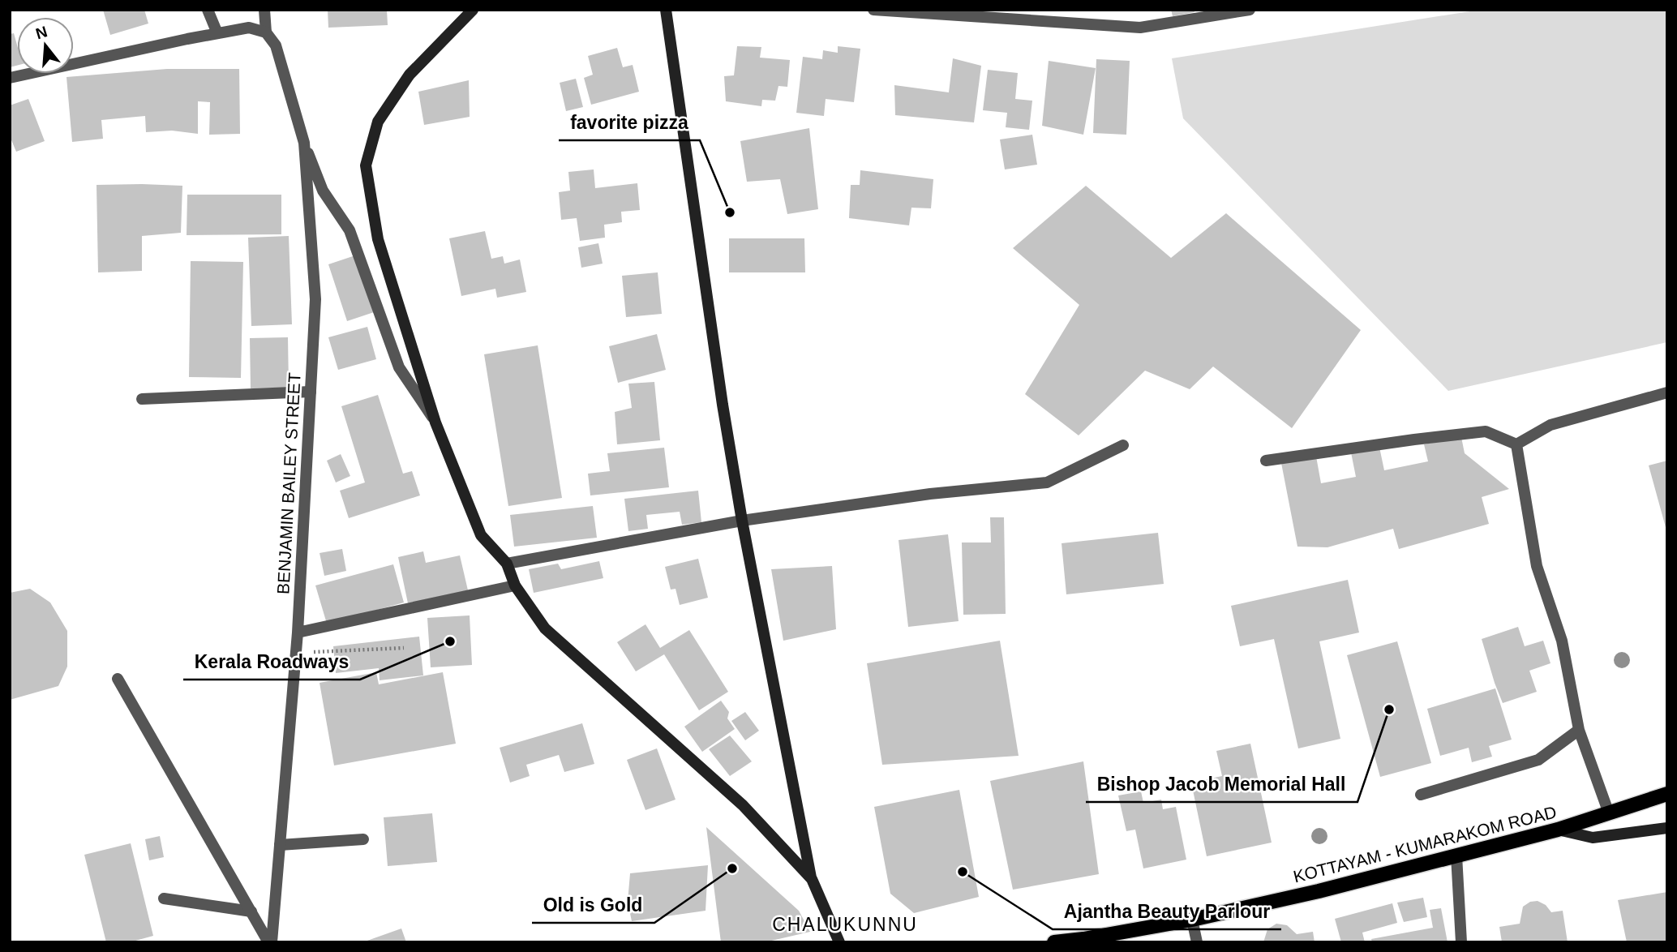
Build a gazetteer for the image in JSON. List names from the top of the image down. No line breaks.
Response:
{"streets":{"main road":["KOTTAYAM - KUMARAKOM ROAD"],"street":["BENJAMIN BAILEY STREET"]},"districts":["CHALUKUNNU"],"places":["favorite pizza","Kerala Roadways","Bishop Jacob Memorial Hall","Old is Gold","Ajantha Beauty Parlour"],"north":"top"}
